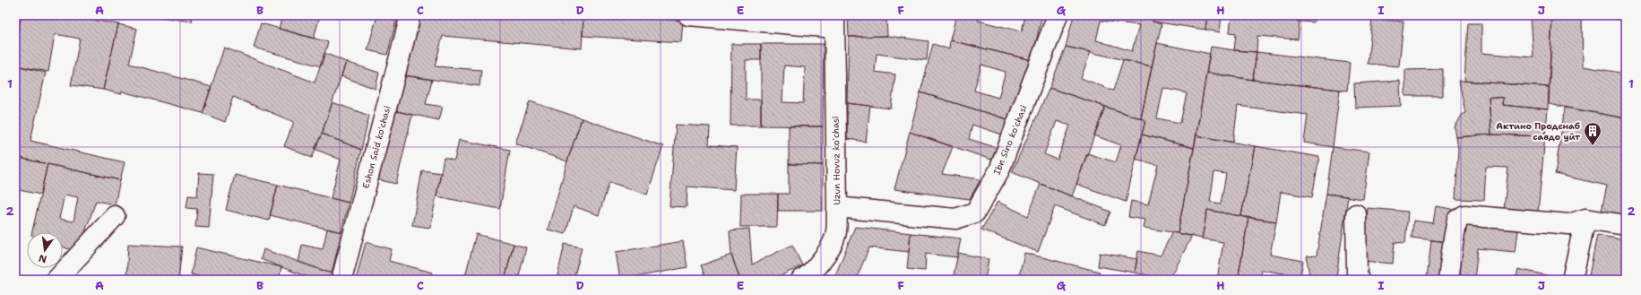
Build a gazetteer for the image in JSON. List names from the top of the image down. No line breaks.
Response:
{"streets":{"street":["Ibn Sino koʻchasi","Eshon Said koʻchasi","Uzun Hovuz koʻchasi"]},"crossings":[["Ibn Sino koʻchasi","Uzun Hovuz koʻchasi"]],"places":{"building":["Актино Продснаб савдо уйт"]},"north":"bottom","grid":{"columns":["A","B","C","D","E","F","G","H","I","J"],"rows":["1","2"]}}
